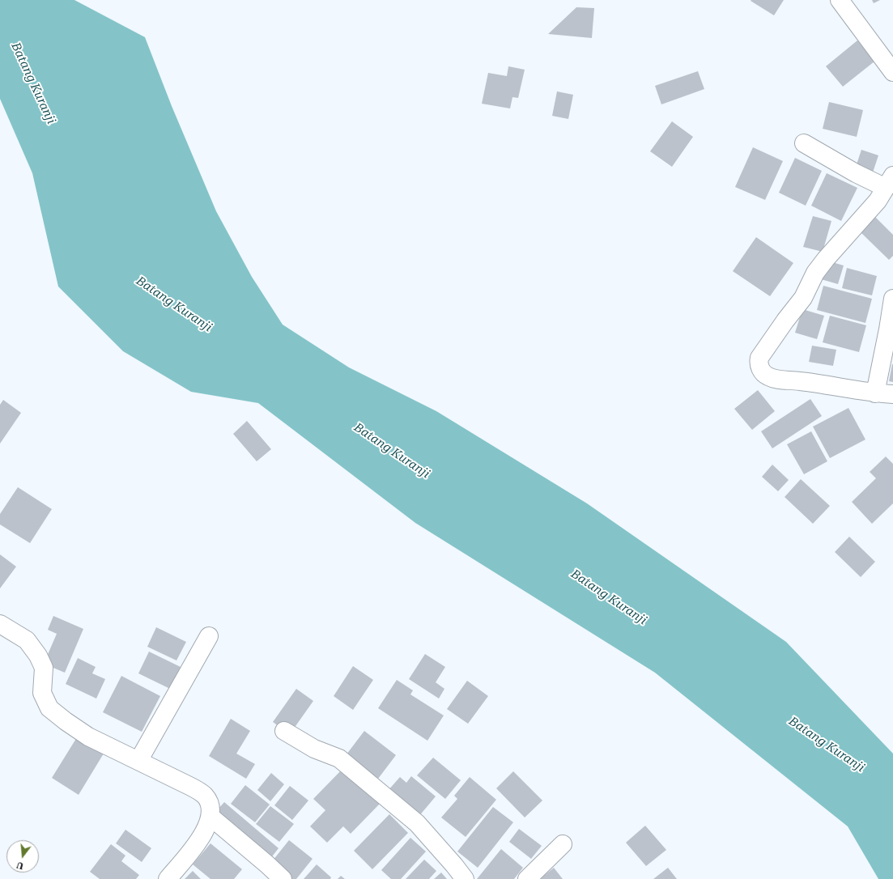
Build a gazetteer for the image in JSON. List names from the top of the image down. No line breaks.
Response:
{"water":["Batang Kuranji"],"north":"bottom"}
